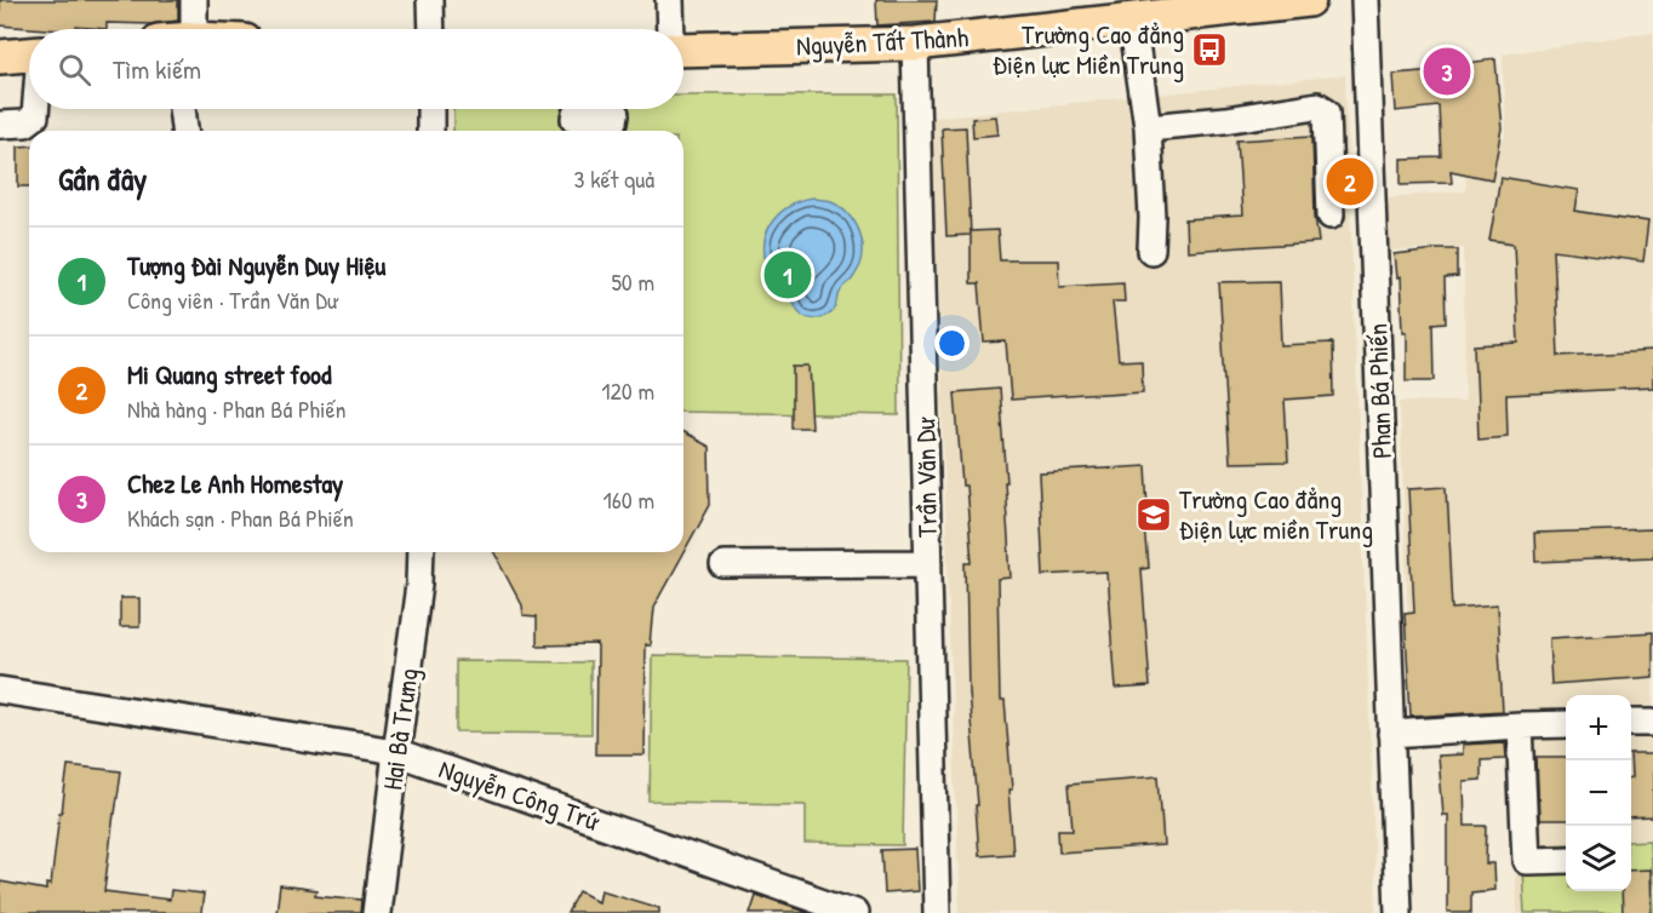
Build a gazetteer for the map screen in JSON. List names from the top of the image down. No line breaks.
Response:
{"streets":{"main road":["Nguyễn Tất Thành"],"street":["Phan Bá Phiến","Trần Văn Dư","Hai Bà Trưng","Nguyễn Công Trứ"]},"crossings":[["Nguyễn Tất Thành","Trần Văn Dư"],["Hai Bà Trưng","Nguyễn Công Trứ"]],"places":{"bus stop":["Trường Cao đẳng Điện lực Miền Trung"],"school or university":["Trường Cao đẳng Điện lực miền Trung"]},"page":{"search":"Tìm kiếm","pins":["3","2","1"],"heading":["Gần đây","3 kết quả"],"list":[{"mark":"1","name":"Tượng Đài Nguyễn Duy Hiệu","note":"Công viên · Trần Văn Dư","value":"50 m"},{"mark":"2","name":"Mi Quang street food","note":"Nhà hàng · Phan Bá Phiến","value":"120 m"},{"mark":"3","name":"Chez Le Anh Homestay","note":"Khách sạn · Phan Bá Phiến","value":"160 m"}],"map_buttons":["+","−"]}}
